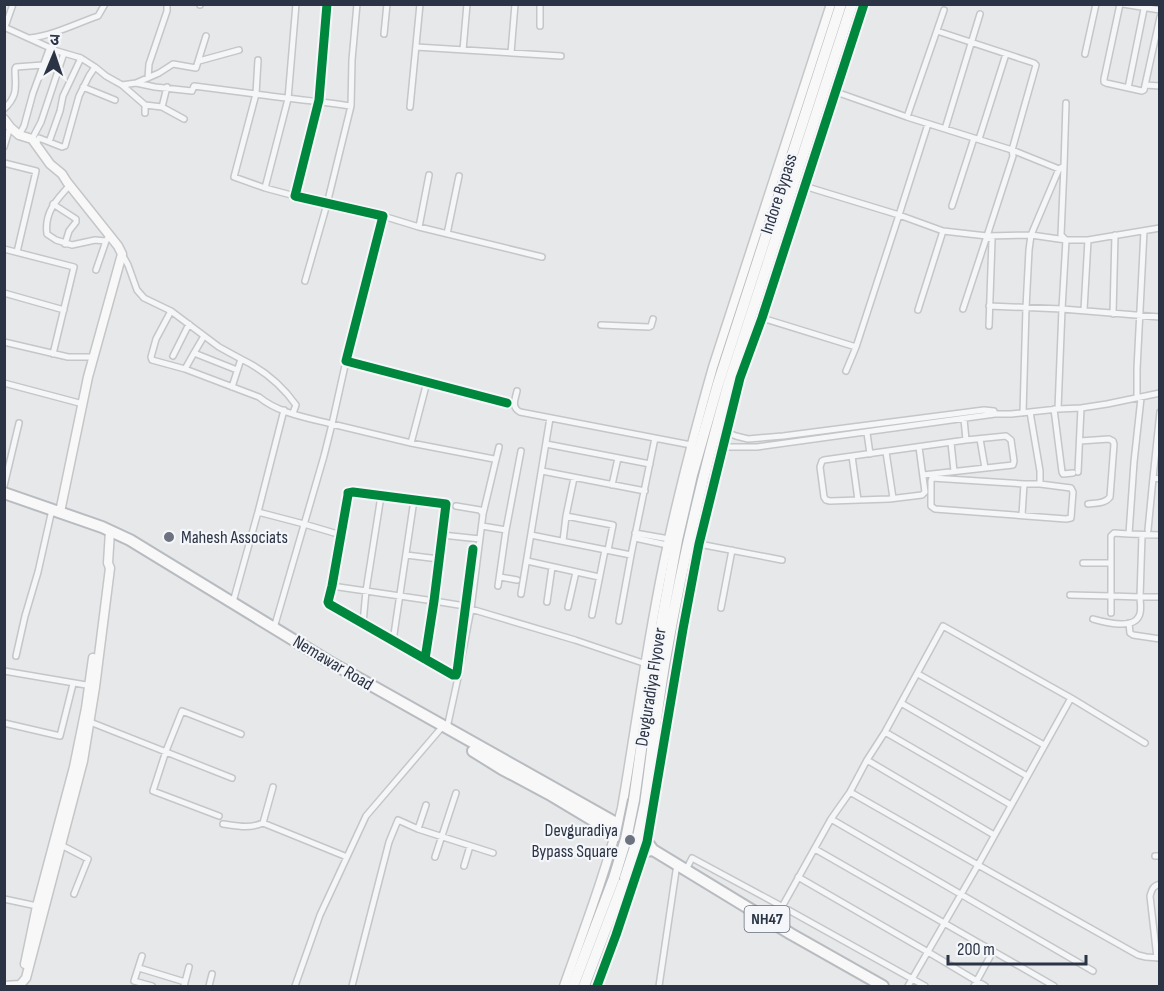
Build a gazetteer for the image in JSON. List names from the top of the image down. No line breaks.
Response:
{"streets":{"highway":["Indore Bypass","Nemawar Road","Devguradiya Flyover","NH47"]},"crossings":[["Indore Bypass","Devguradiya Flyover"]],"places":["Mahesh Associats","Devguradiya Bypass Square"],"scale_bar":"200 m","north":"top"}
